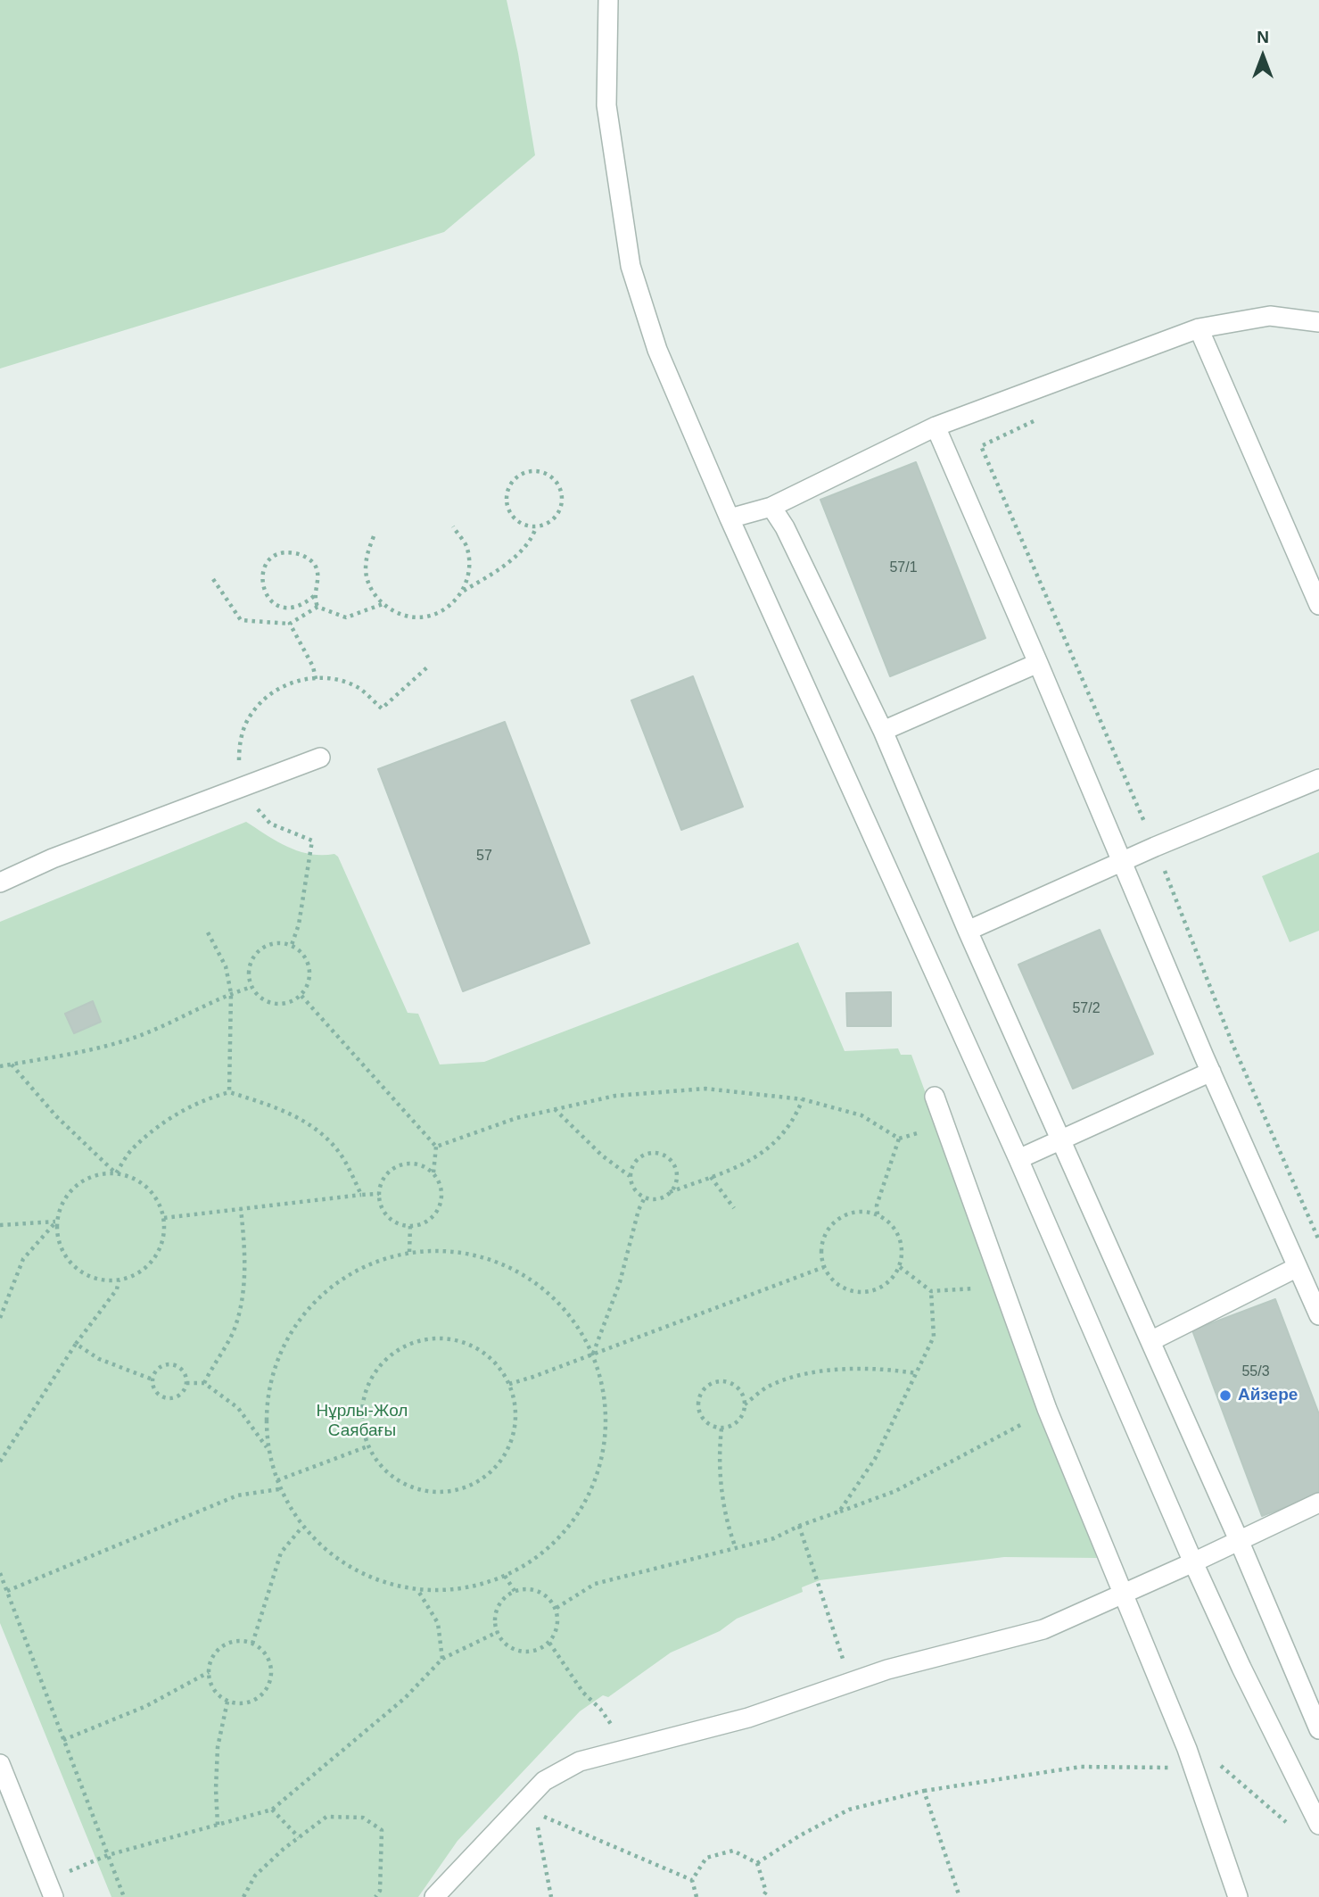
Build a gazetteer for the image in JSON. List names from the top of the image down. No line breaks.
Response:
{"parks":["Нұрлы-Жол Саябағы"],"places":["Айзере"],"house_numbers":["57/1","57","57/2","55/3"],"north":"top"}
